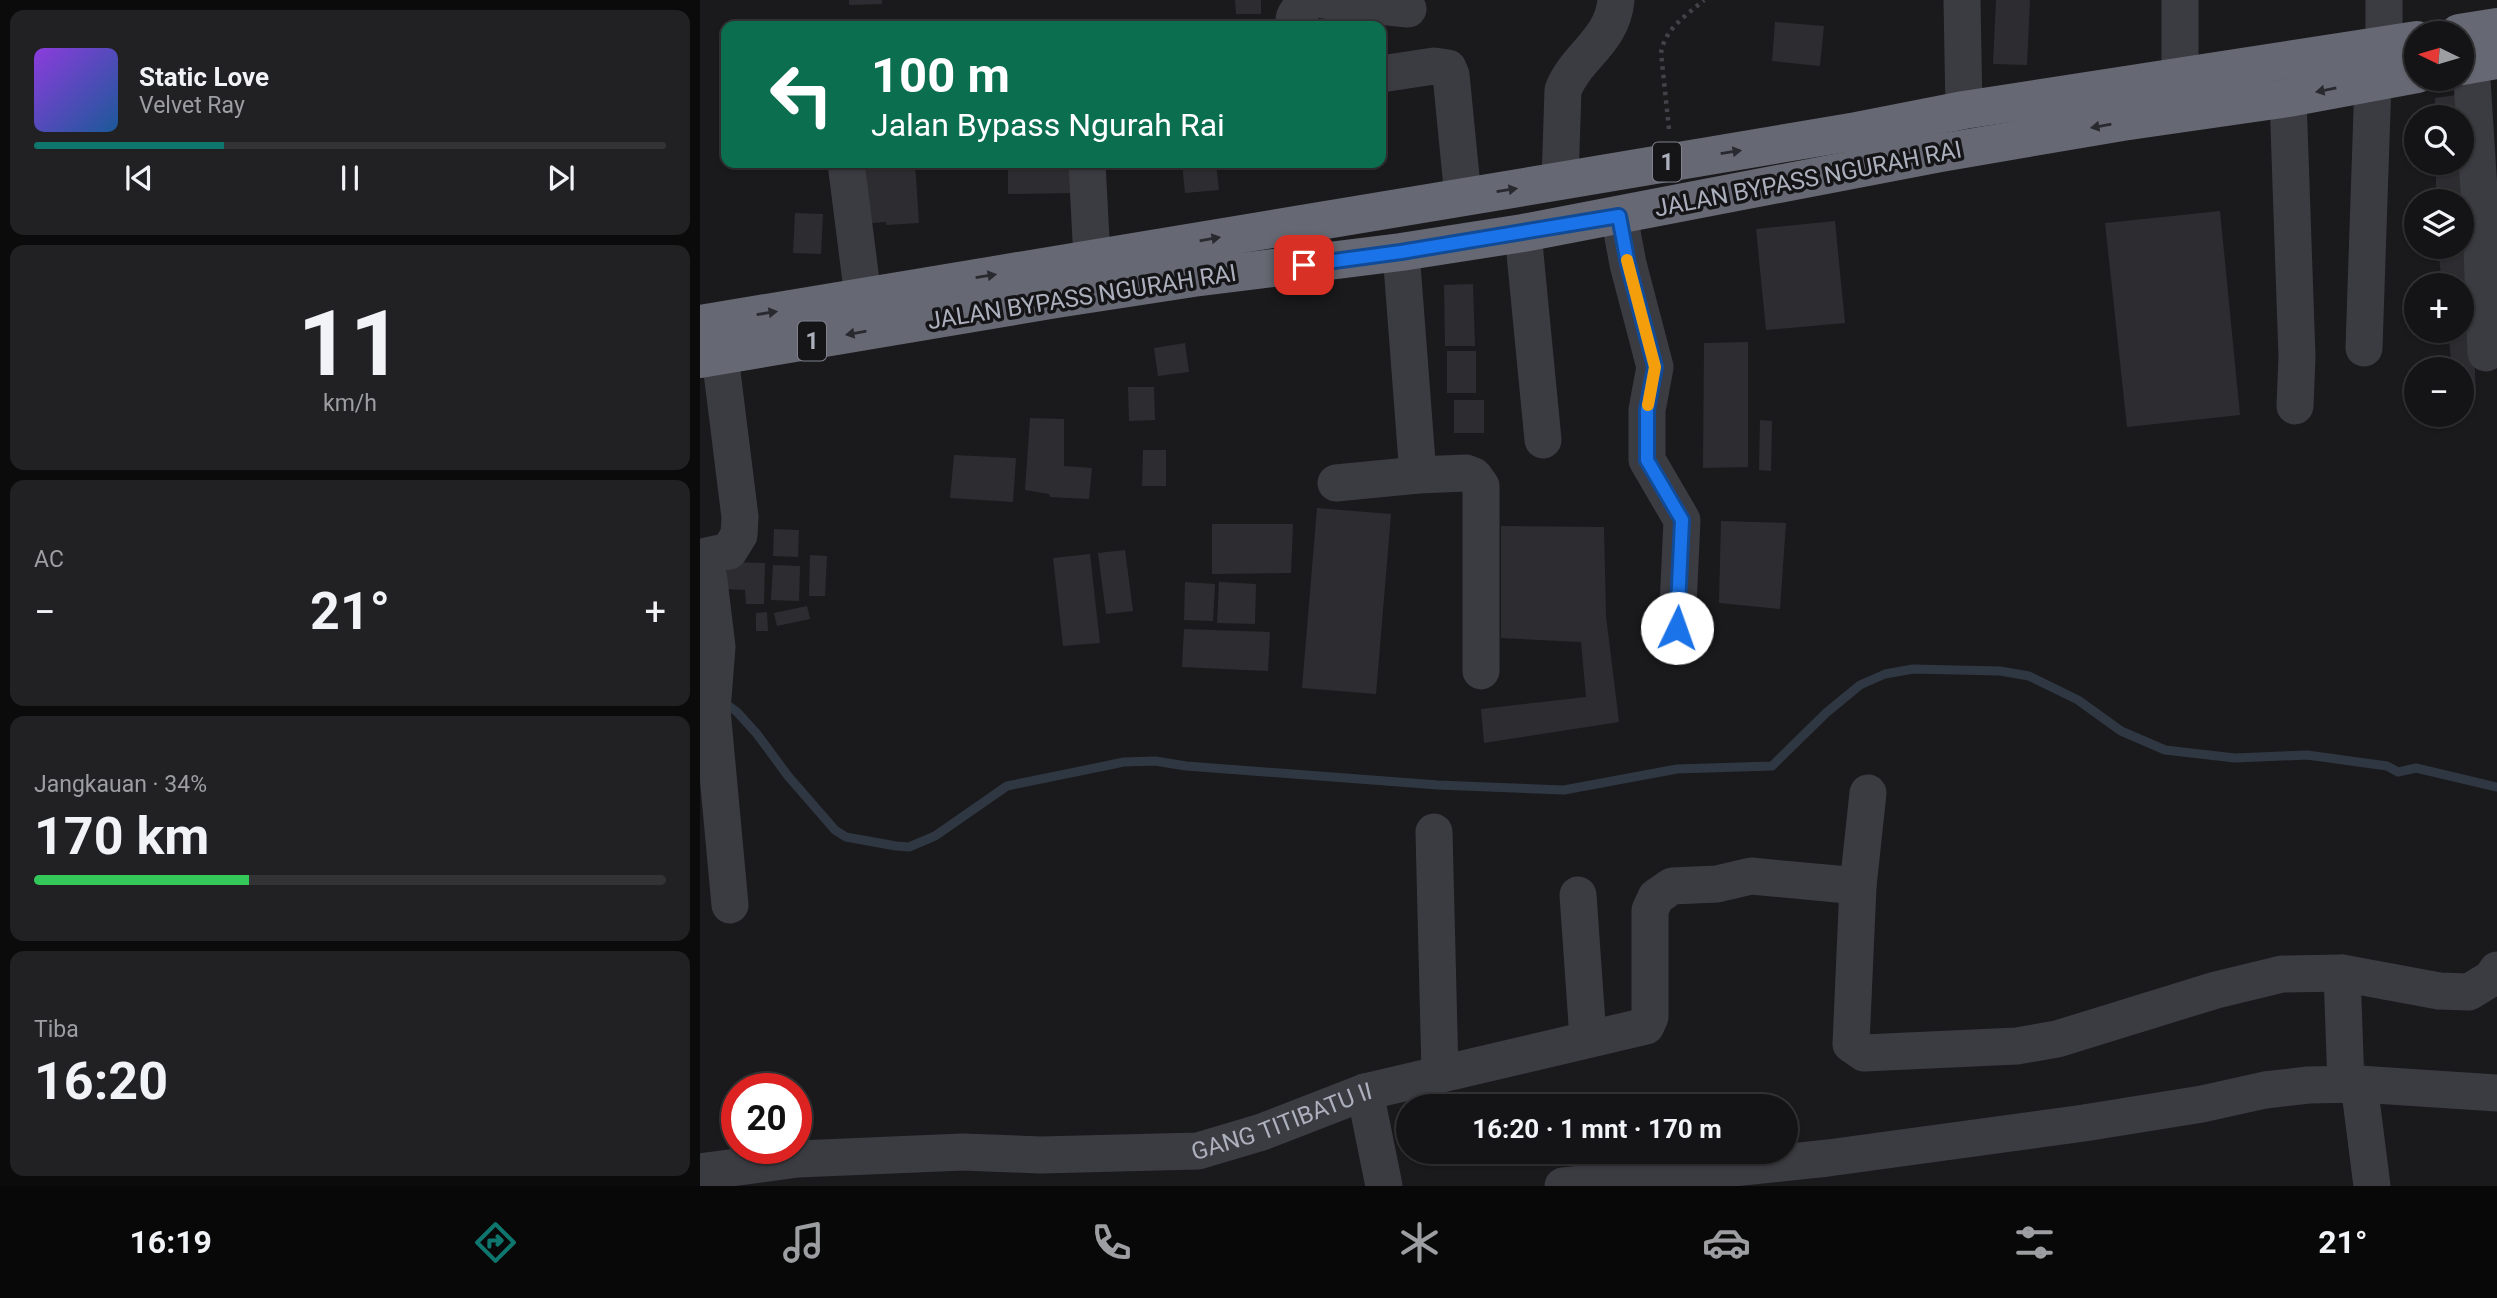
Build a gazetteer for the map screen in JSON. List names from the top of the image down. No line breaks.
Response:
{"streets":{"highway":["1","JALAN BYPASS NGURAH RAI"],"street":["GANG TITIBATU II"]},"north":"left","page":{"map_buttons":["+","−"],"turn":["100 m","Jalan Bypass Ngurah Rai"],"song":["Static Love","Velvet Ray"],"tile":[["11","km/h"],"AC",["Jangkauan · 34%","170 km"],["Tiba","16:20"]],"heat":["−","21°","+"],"limit":"20","trip":"16:20 · 1 mnt · 170 m","tabs":["16:19","21°"]}}
